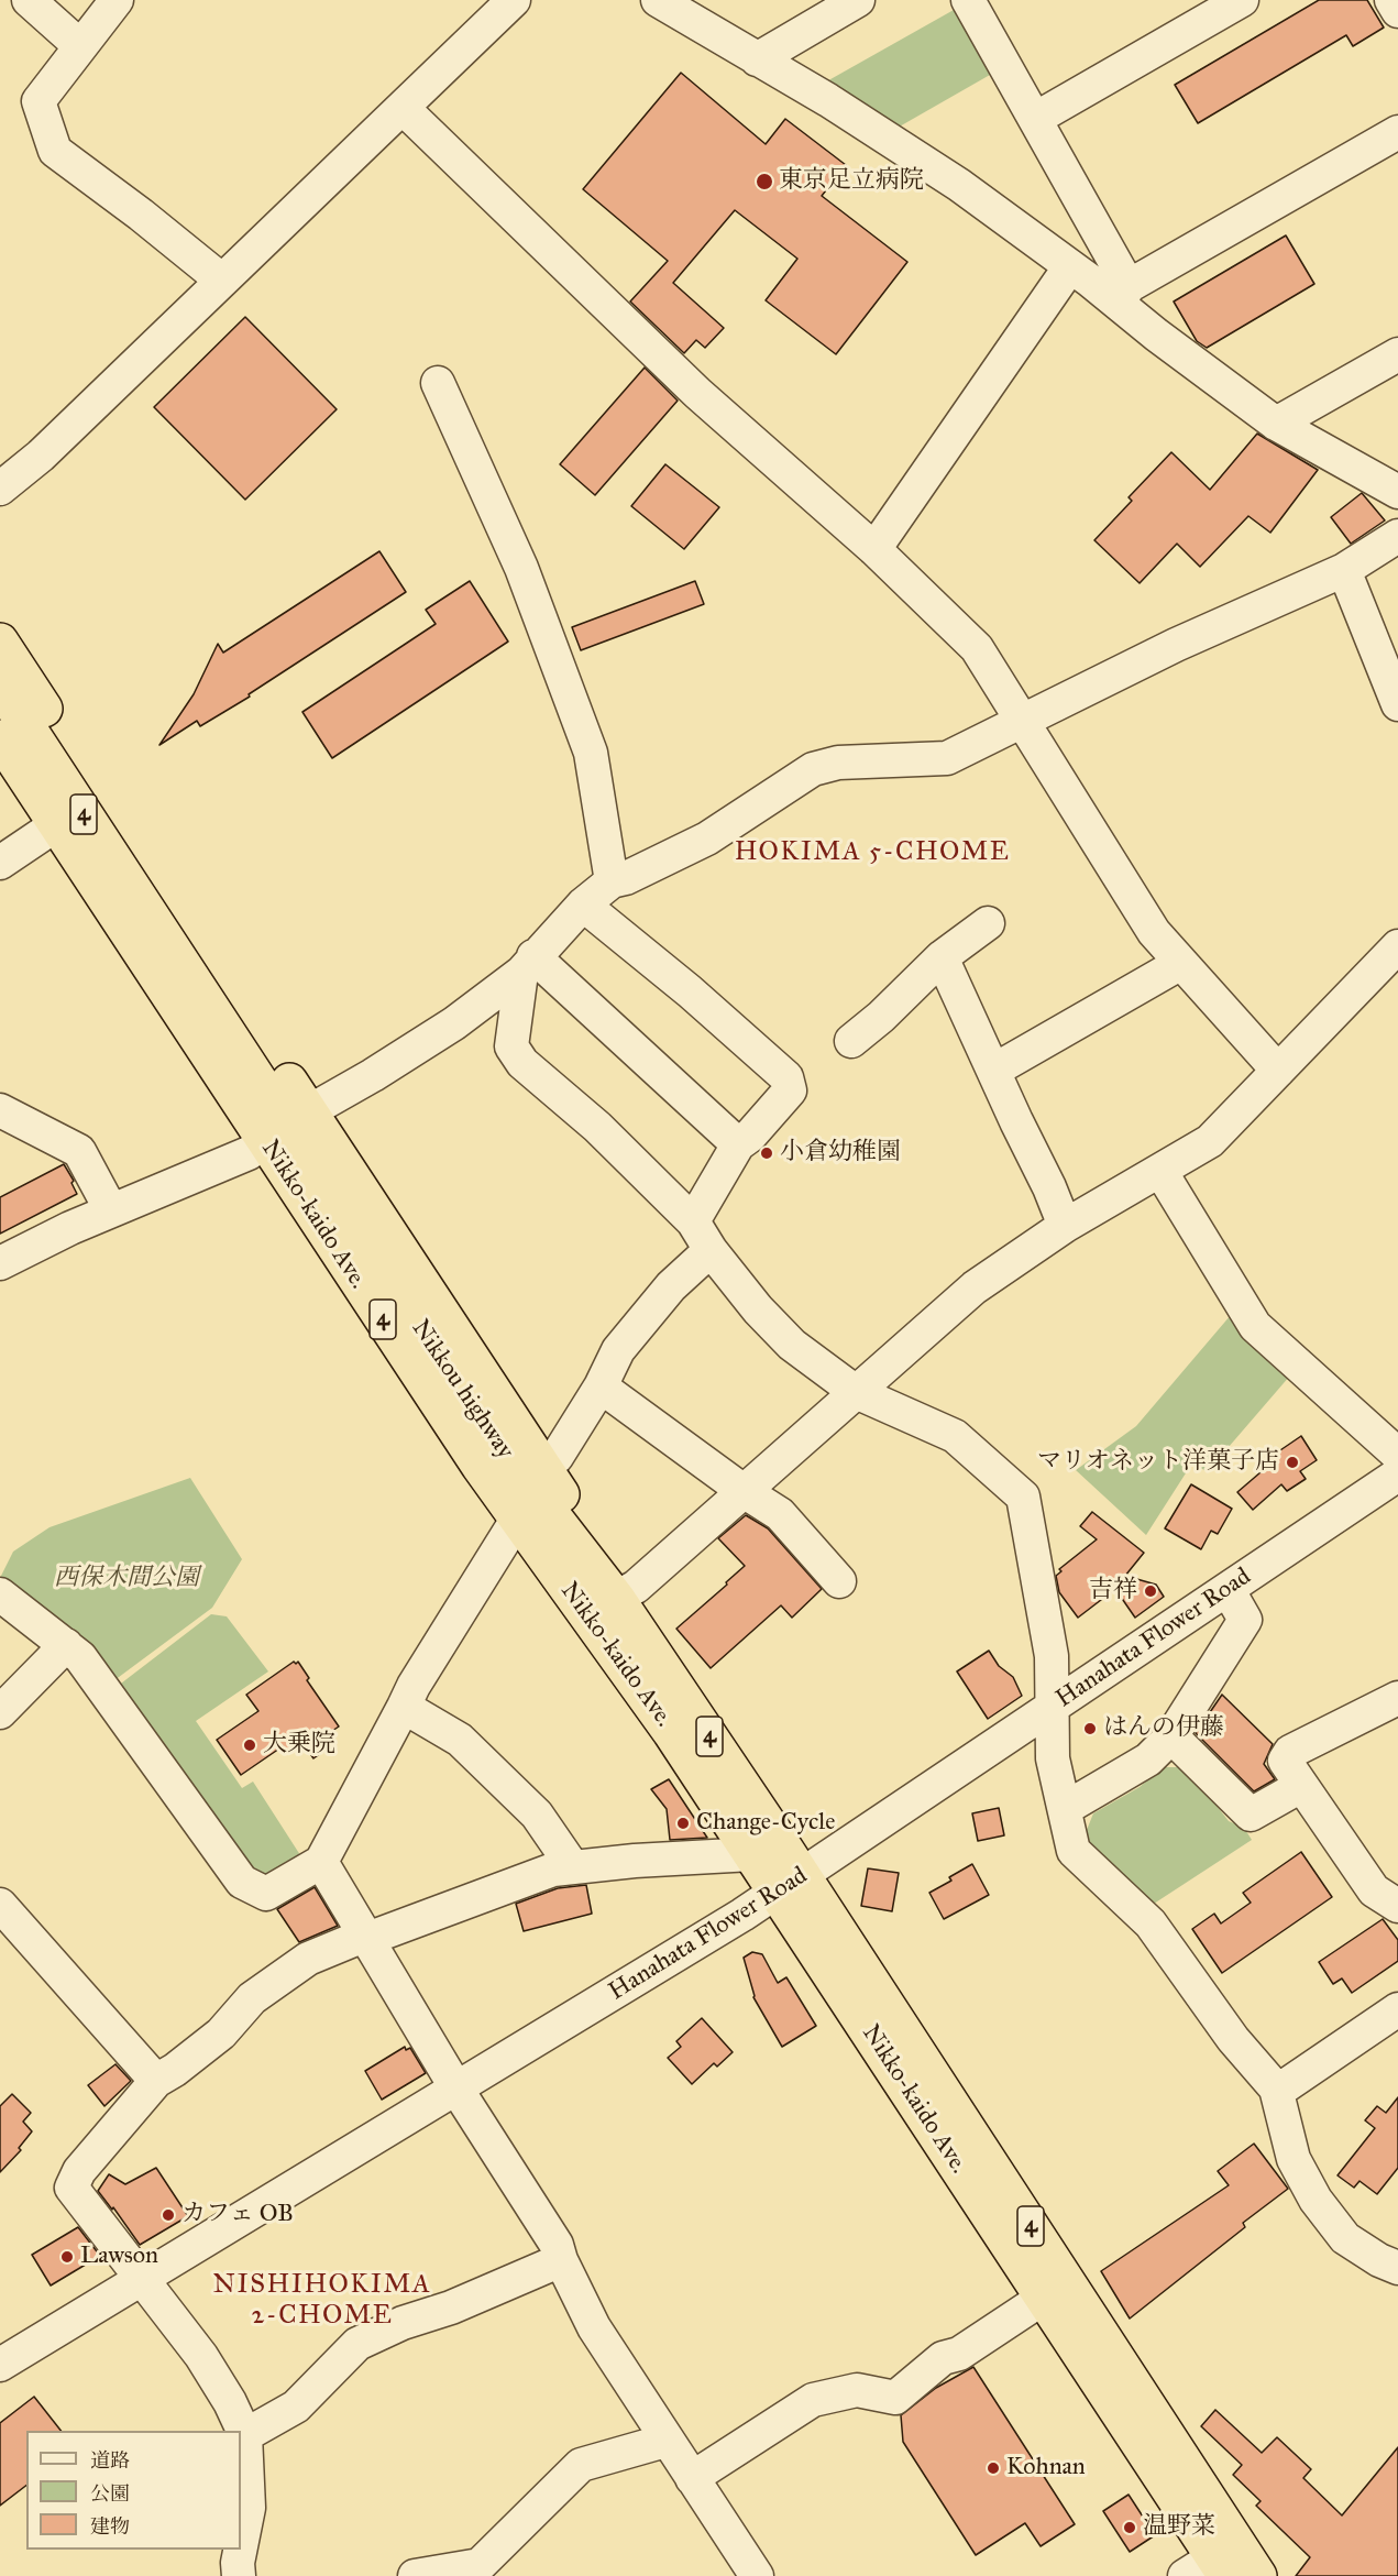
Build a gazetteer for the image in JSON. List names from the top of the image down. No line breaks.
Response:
{"streets":{"highway":["4","Nikko-kaido Ave.","Nikkou highway"],"street":["Hanahata Flower Road"]},"crossings":[["4","Nikko-kaido Ave."],["4","Nikkou highway"],["Nikko-kaido Ave.","Nikkou highway"],["Nikko-kaido Ave.","Hanahata Flower Road"]],"districts":["HOKIMA 5-CHOME","NISHIHOKIMA 2-CHOME"],"parks":["西保木間公園"],"places":["東京足立病院","小倉幼稚園","マリオネット洋菓子店","吉祥","はんの伊藤","大乗院","Change-Cycle","カフェ OB","Lawson","Kohnan","温野菜"],"legend":["道路","公園","建物"]}
